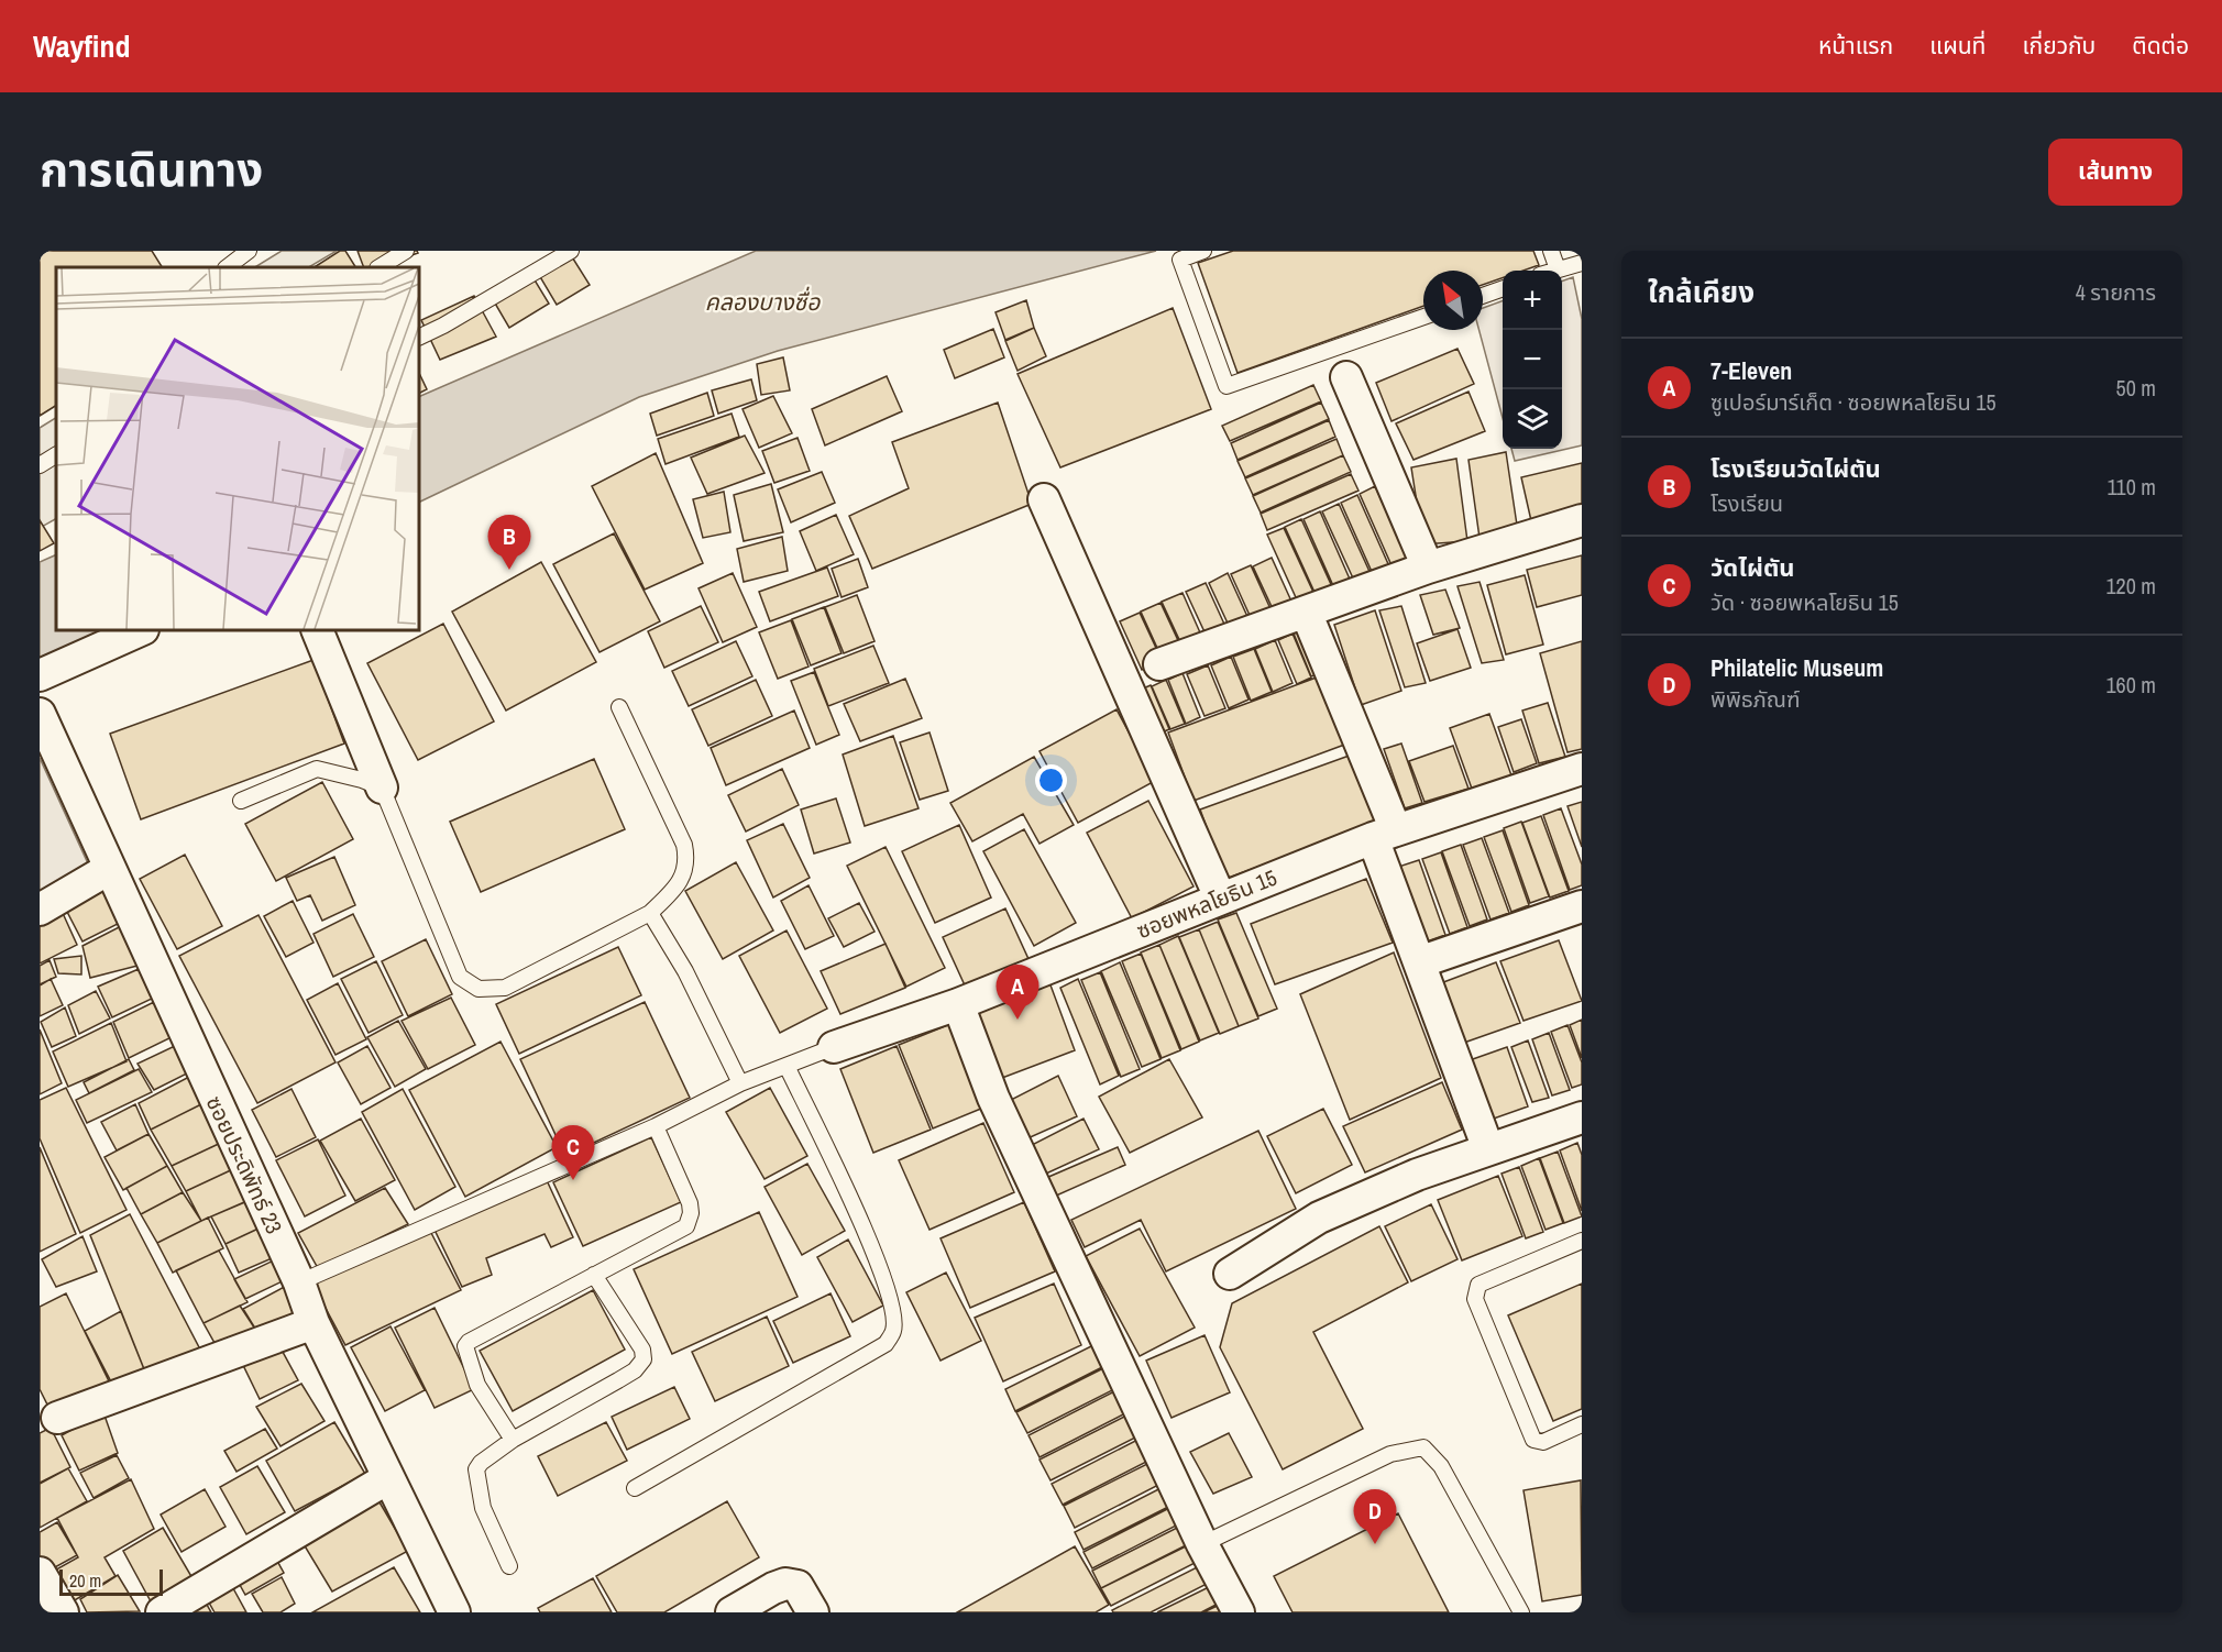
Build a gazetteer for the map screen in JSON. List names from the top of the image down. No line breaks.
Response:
{"streets":{"street":["ซอยพหลโยธิน 15","ซอยประดิพัทธ์ 23"]},"water":["คลองบางซื่อ"],"scale_bar":"20 m","north":"top left","page":{"header":"Wayfind","nav":["หน้าแรก","แผนที่","เกี่ยวกับ","ติดต่อ"],"title":"การเดินทาง","buttons":"เส้นทาง","heading":["ใกล้เคียง","4 รายการ"],"map_buttons":["+","−"],"list":[{"mark":"A","name":"7-Eleven","note":"ซูเปอร์มาร์เก็ต · ซอยพหลโยธิน 15","value":"50 m"},{"mark":"B","name":"โรงเรียนวัดไผ่ตัน","note":"โรงเรียน","value":"110 m"},{"mark":"C","name":"วัดไผ่ตัน","note":"วัด · ซอยพหลโยธิน 15","value":"120 m"},{"mark":"D","name":"Philatelic Museum","note":"พิพิธภัณฑ์","value":"160 m"}],"pins":["B","A","C","D"],"scale":"20 m"}}
